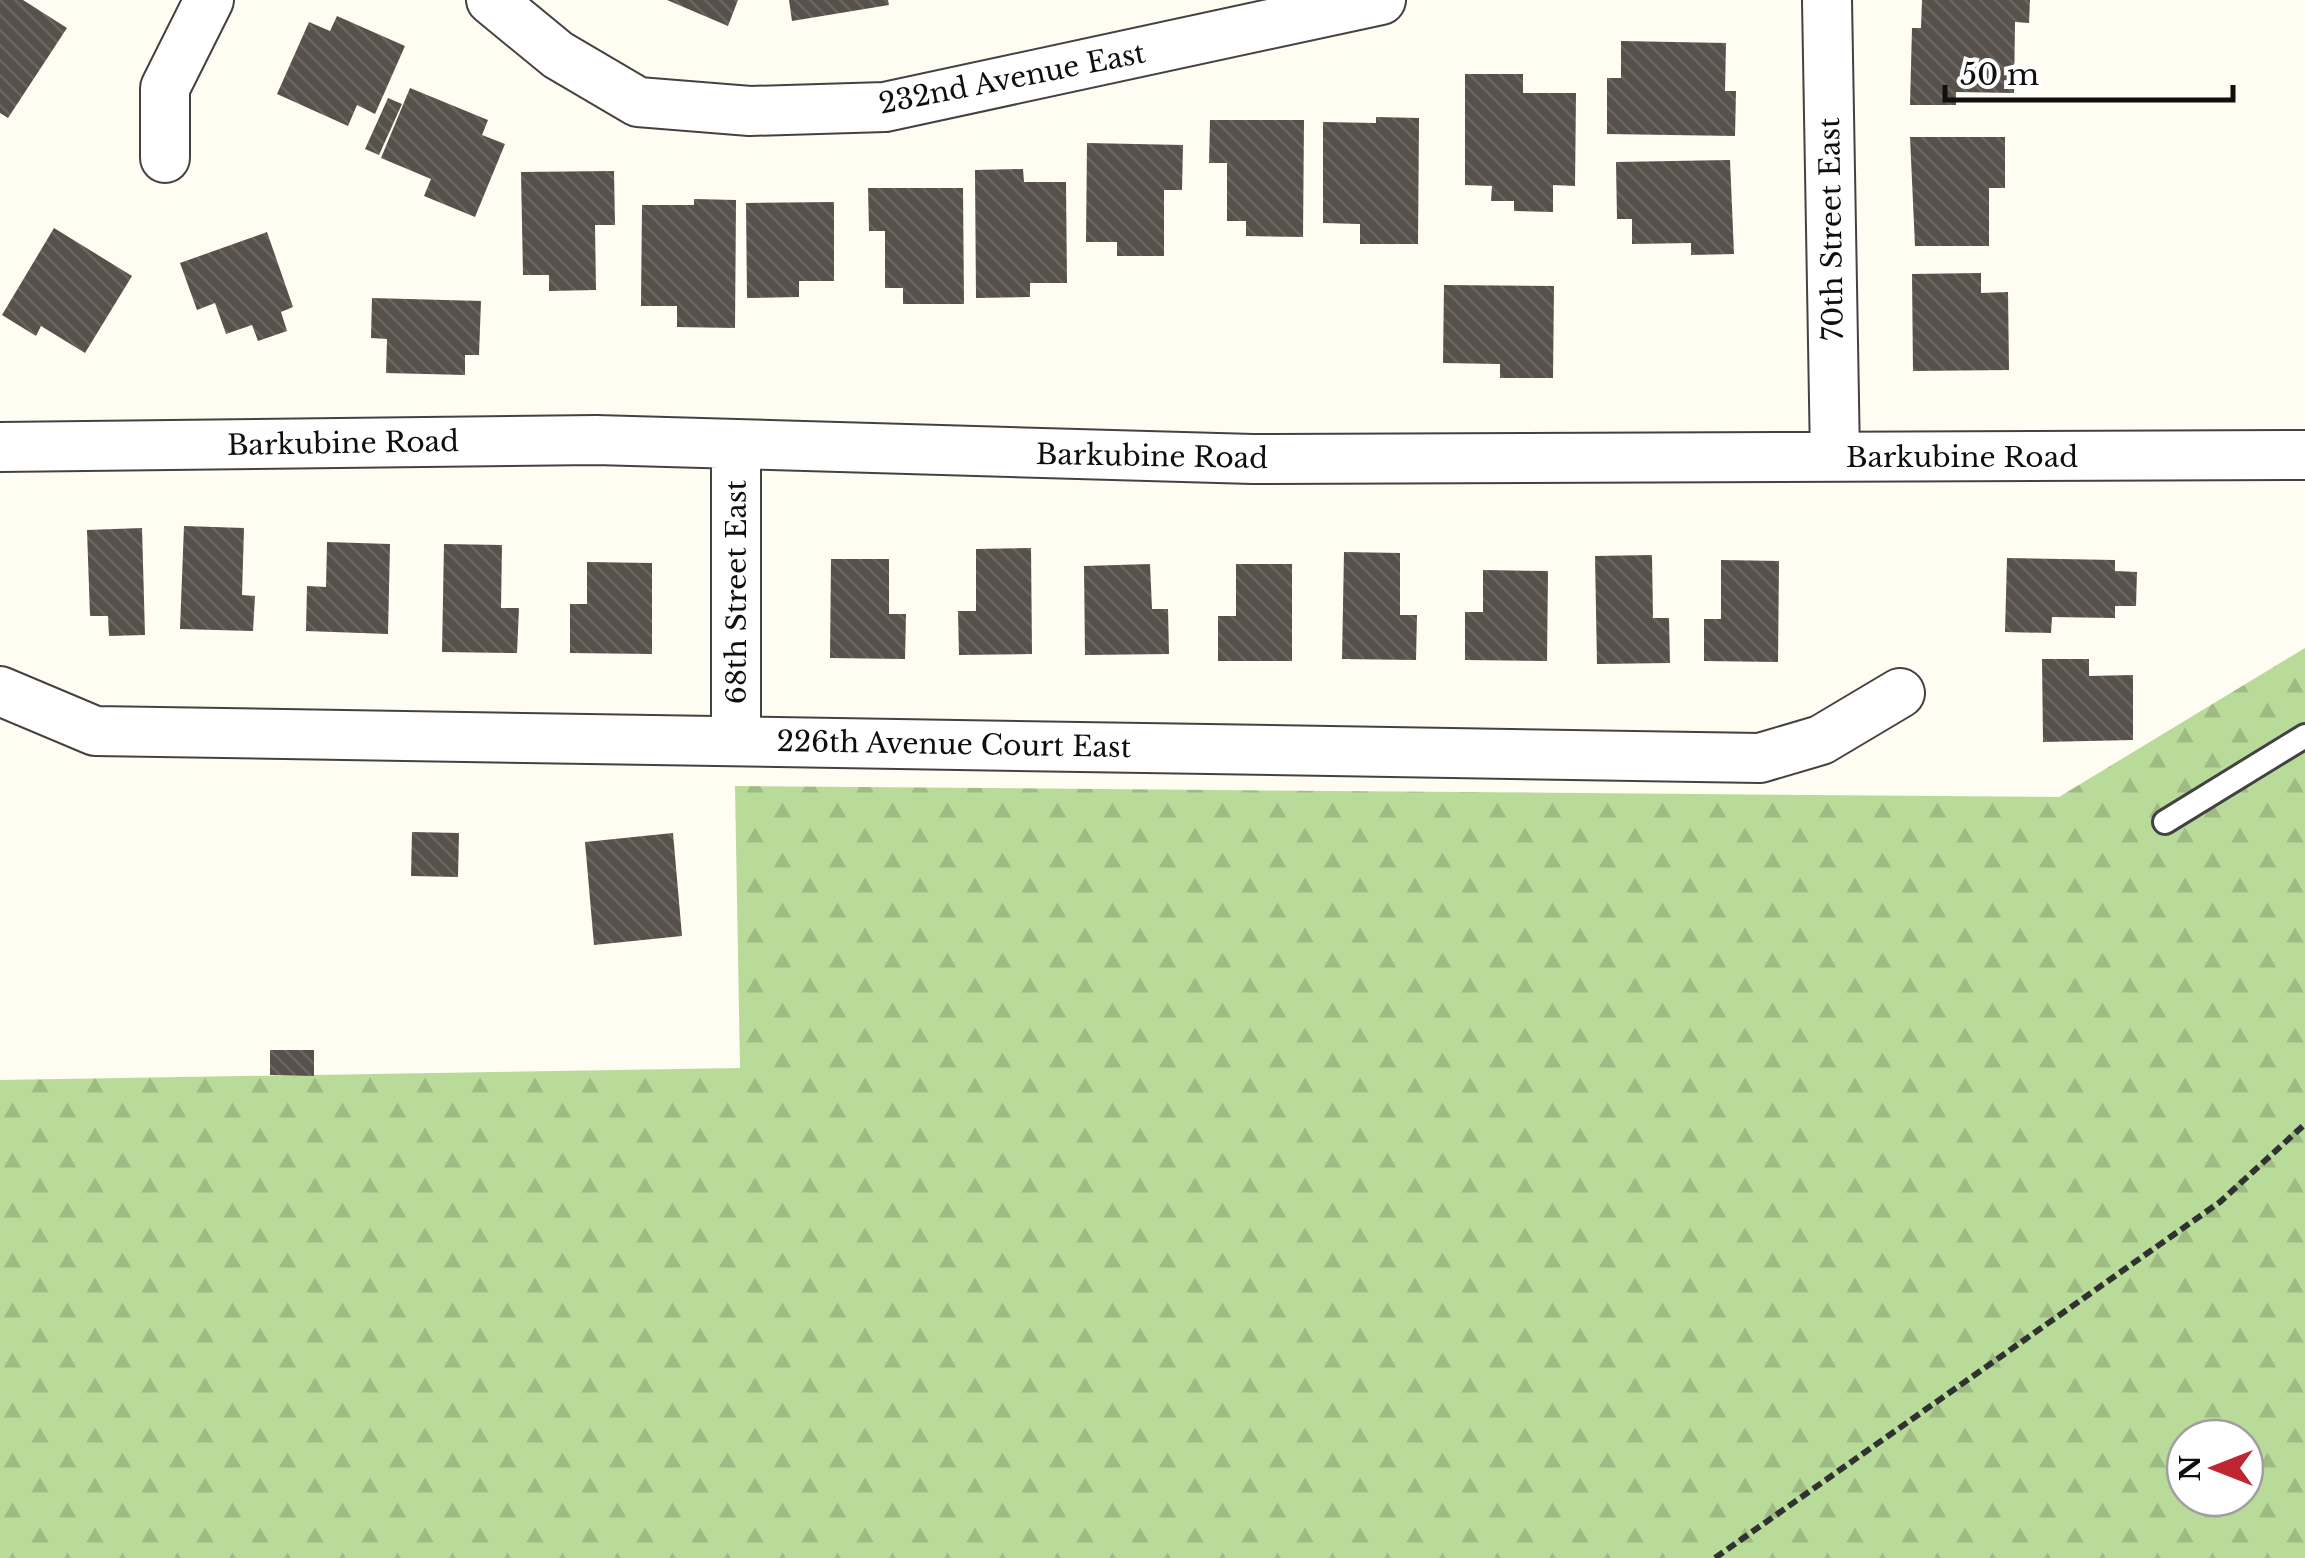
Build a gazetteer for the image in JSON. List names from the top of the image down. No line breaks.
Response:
{"streets":{"street":["232nd Avenue East","70th Street East","Barkubine Road","68th Street East","226th Avenue Court East"]},"crossings":[["70th Street East","Barkubine Road"],["Barkubine Road","68th Street East"],["68th Street East","226th Avenue Court East"]],"scale_bar":"50 m","north":"left"}
